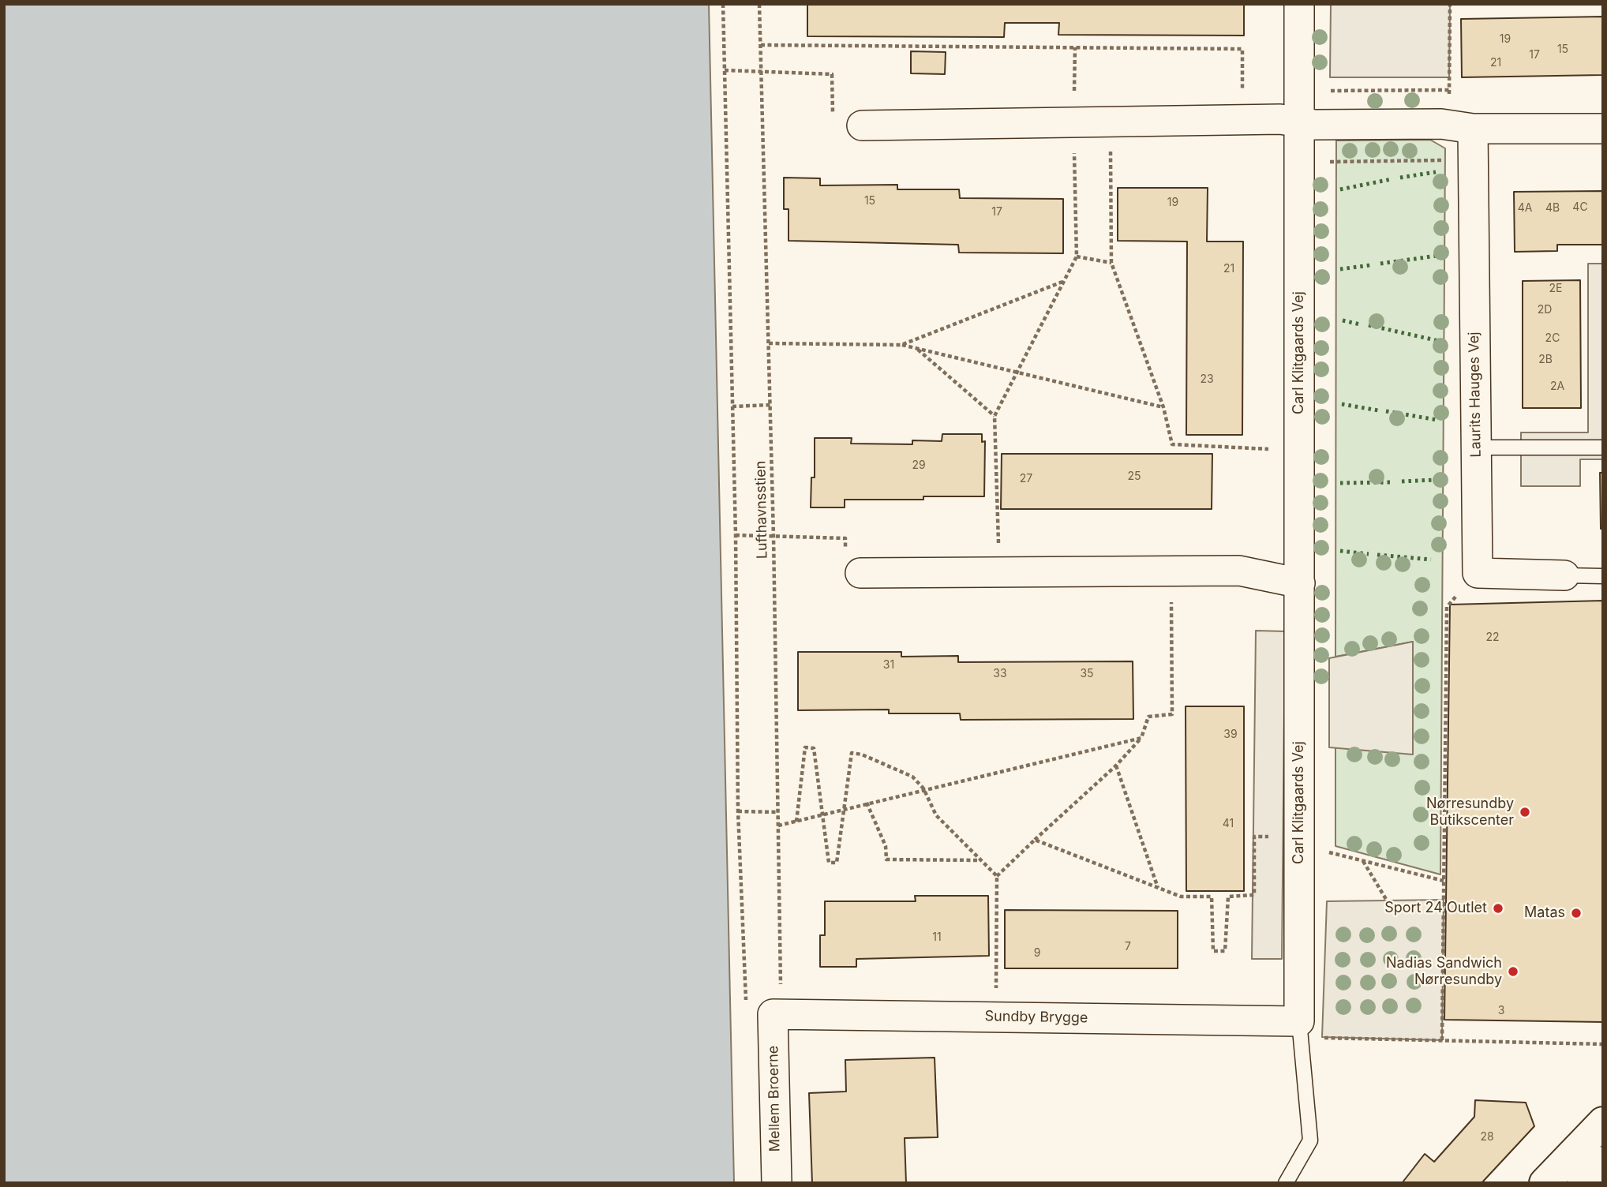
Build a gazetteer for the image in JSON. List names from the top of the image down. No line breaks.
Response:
{"streets":{"street":["Carl Klitgaards Vej","Laurits Hauges Vej","Sundby Brygge","Mellem Broerne"],"path":["Lufthavnsstien"]},"crossings":[["Carl Klitgaards Vej","Sundby Brygge"],["Lufthavnsstien","Sundby Brygge"],["Lufthavnsstien","Mellem Broerne"],["Sundby Brygge","Mellem Broerne"]],"places":["Nørresundby Butikscenter","Sport 24 Outlet","Matas","Nadias Sandwich Nørresundby"],"house_numbers":["19","15","17","21","15","19","4C","4A","4B","17","21","2E","2D","2C","2B","23","2A","29","25","27","22","31","33","35","39","41","11","7","9","3","28"]}
